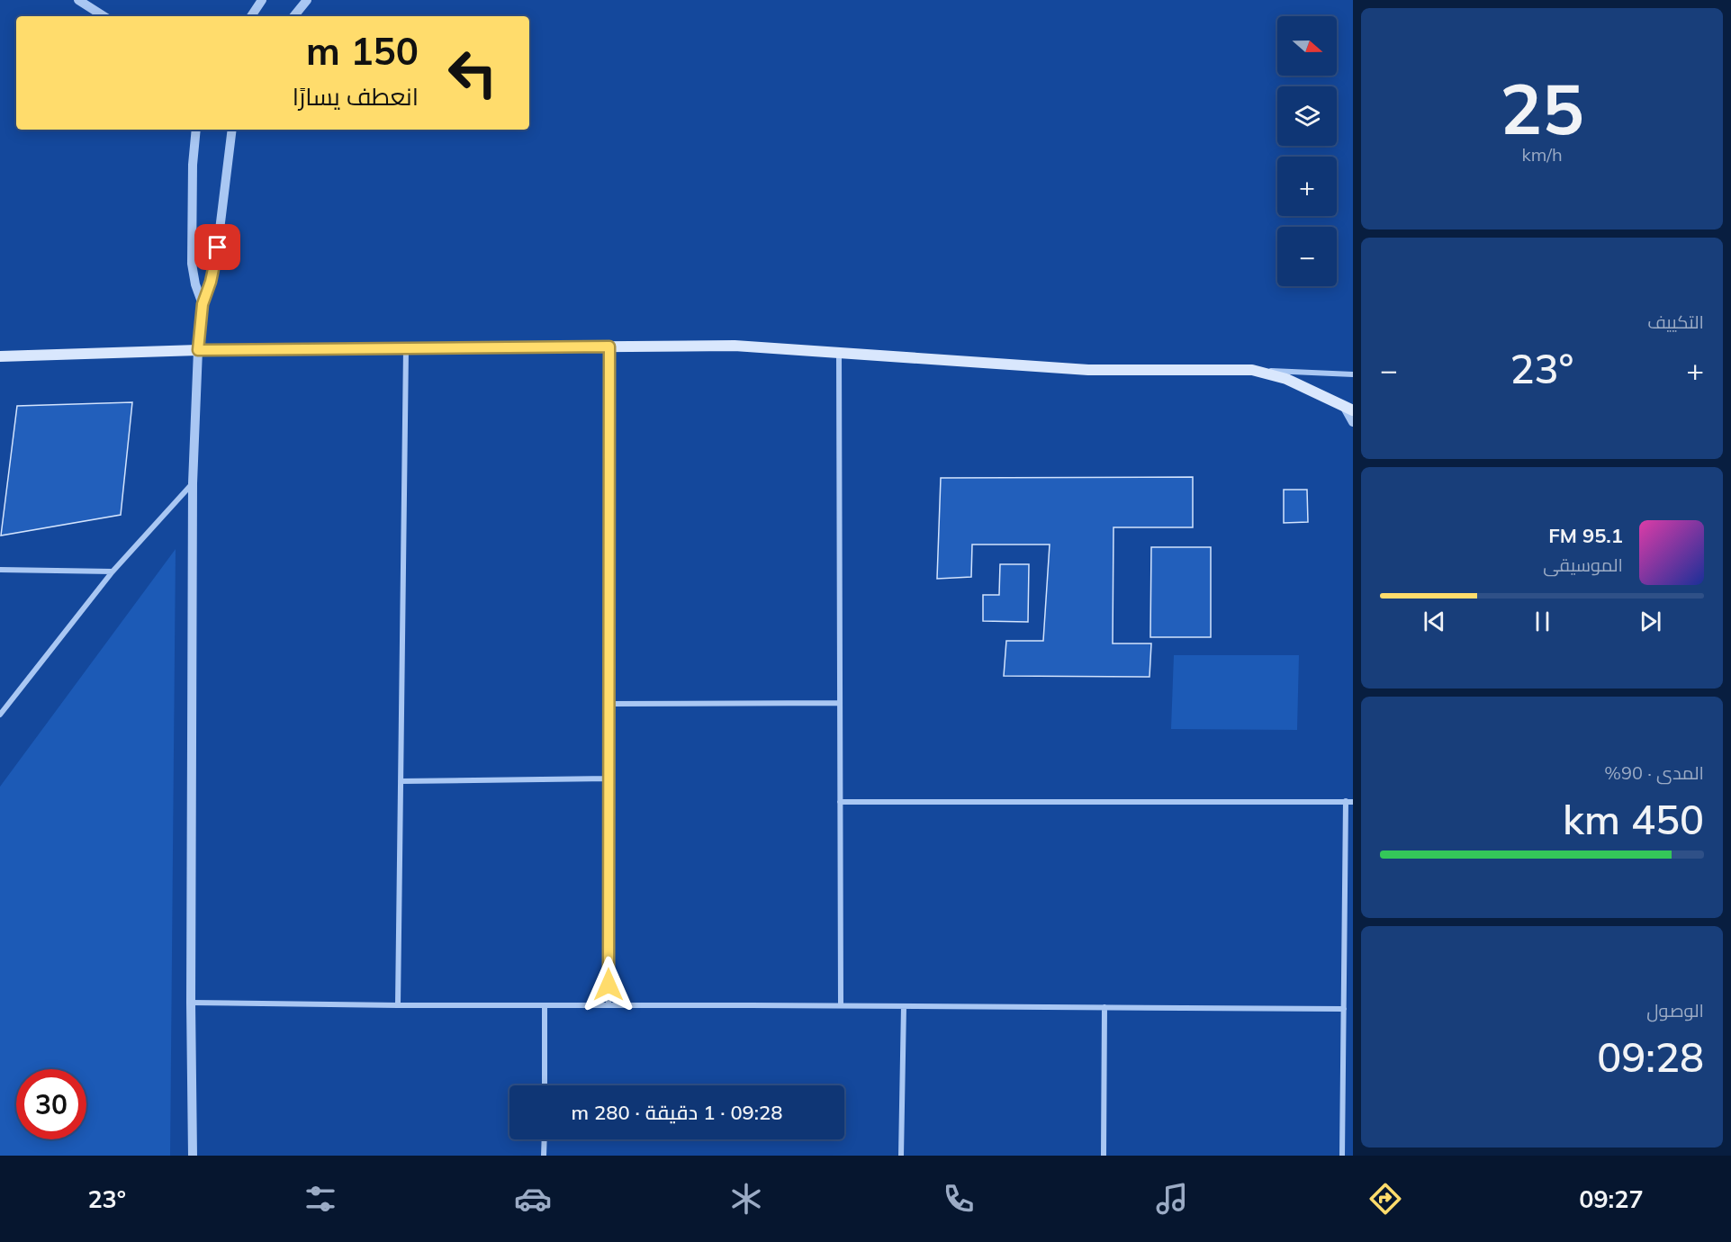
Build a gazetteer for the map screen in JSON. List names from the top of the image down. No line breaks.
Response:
{"north":"right","page":{"tile":[["25","km/h"],"التكييف",["المدى · 90%","450 km"],["الوصول","09:28"]],"map_buttons":["+","−"],"turn":["150 m","انعطف يسارًا"],"heat":["−","23°","+"],"song":["95.1 FM","الموسيقى"],"limit":"30","trip":"09:28 · 1 دقيقة · 280 m","tabs":["09:27","23°"]}}
